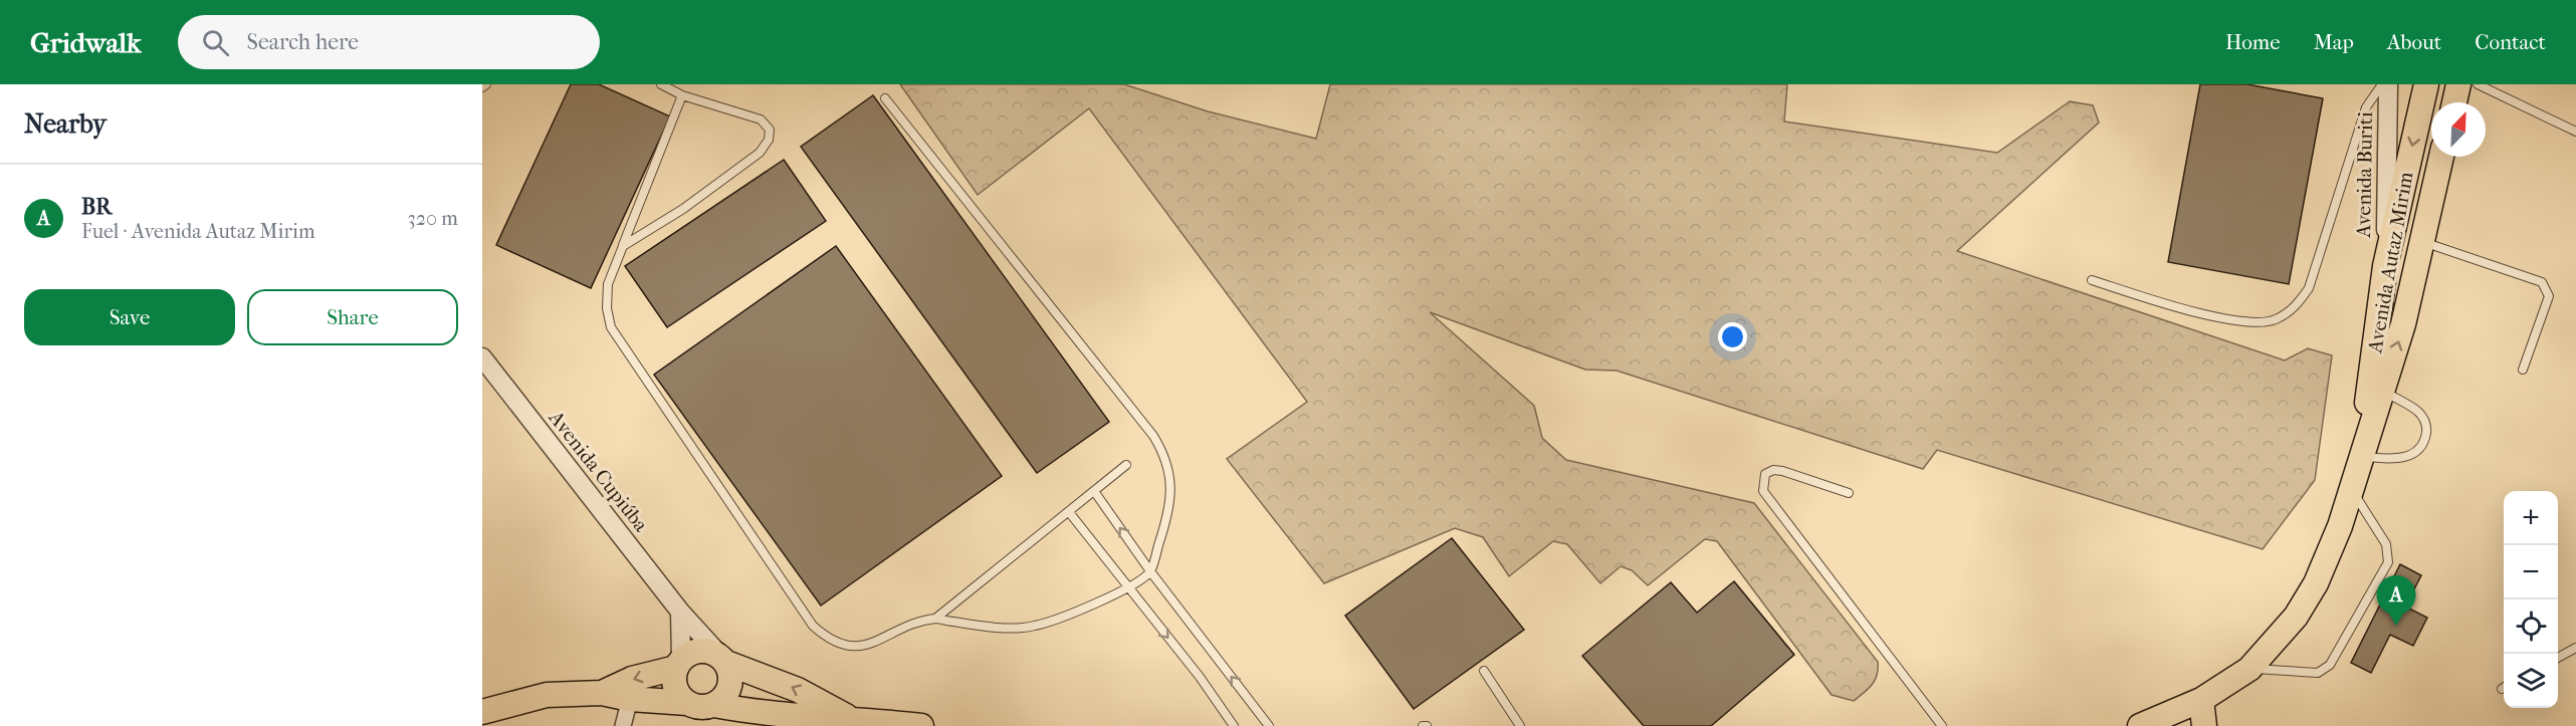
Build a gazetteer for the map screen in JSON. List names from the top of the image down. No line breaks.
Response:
{"streets":{"main road":["Avenida Autaz Mirim"],"street":["Avenida Buriti","Avenida Cupiúba"]},"crossings":[["Avenida Buriti","Avenida Autaz Mirim"]],"north":"top right","page":{"header":"Gridwalk","search":"Search here","nav":["Home","Map","About","Contact"],"heading":"Nearby","list":[{"mark":"A","name":"BR","note":"Fuel · Avenida Autaz Mirim","value":"320 m"}],"buttons":["Save","Share"],"map_buttons":["+","−"],"pins":"A"}}
